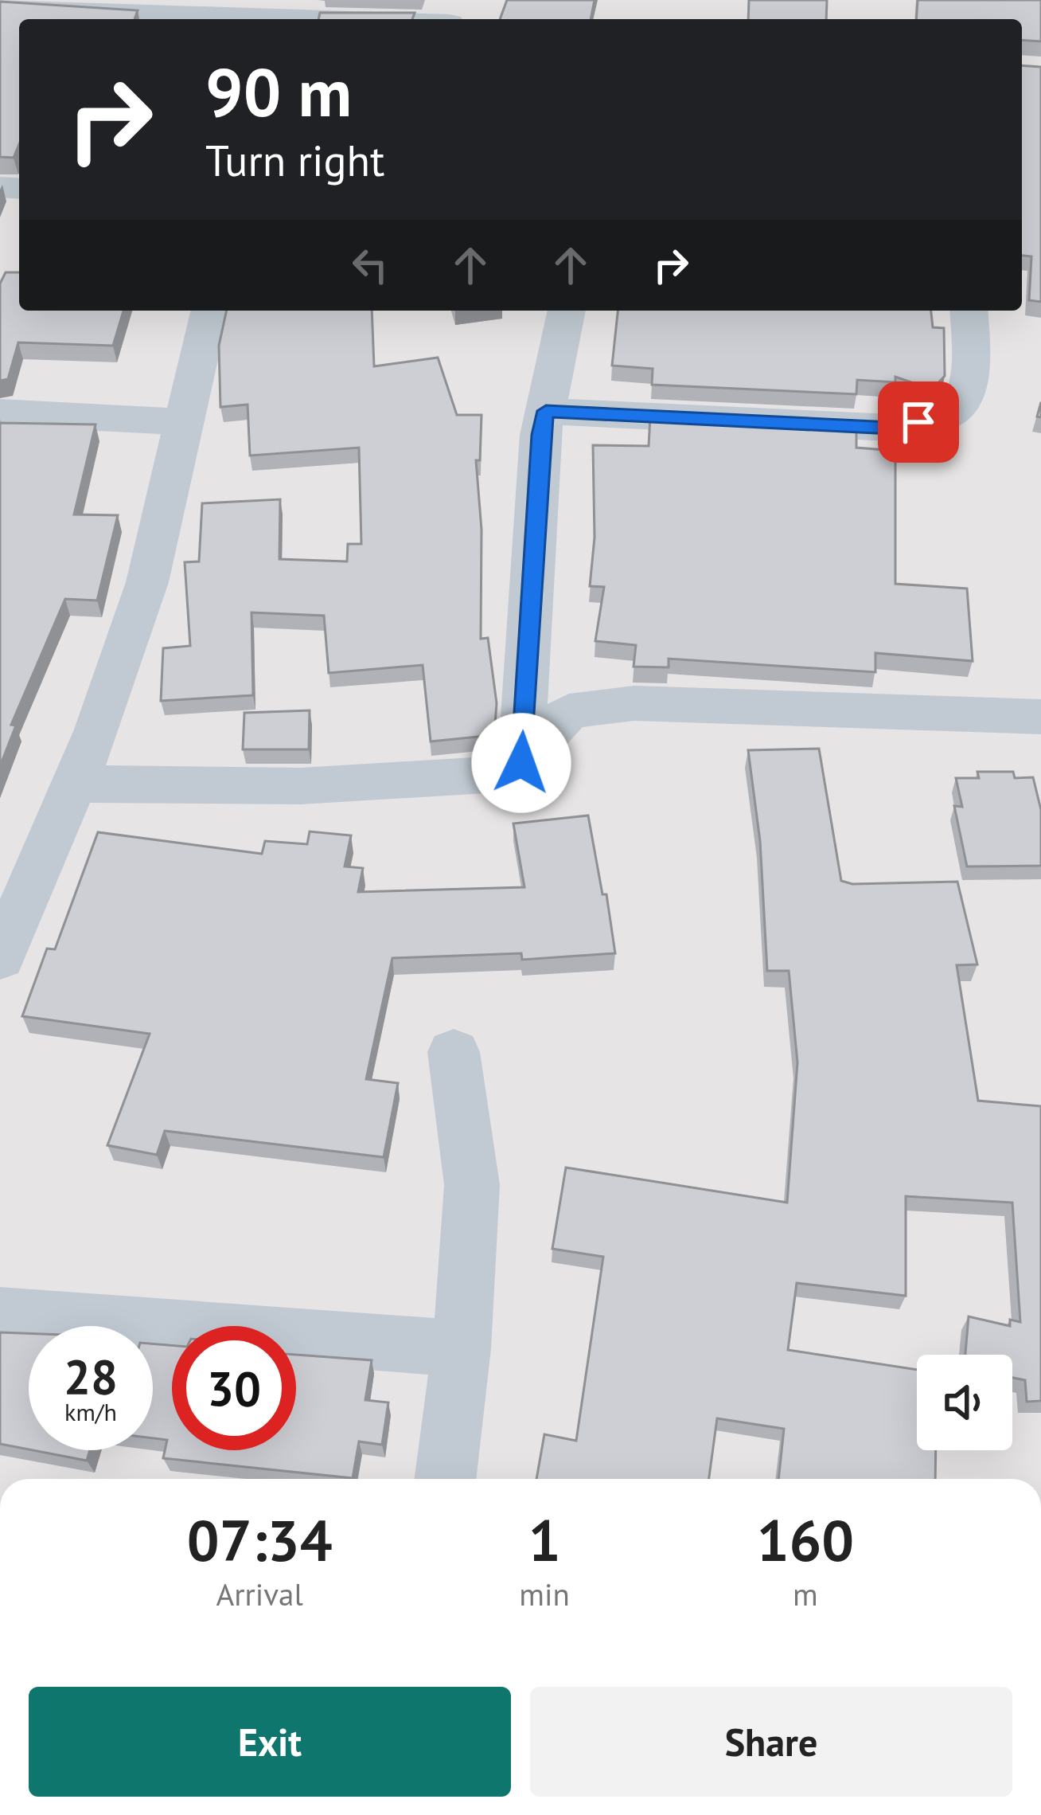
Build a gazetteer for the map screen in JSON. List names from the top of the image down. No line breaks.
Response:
{"page":{"turn":["90 m","Turn right"],"speed":"28 km/h","limit":"30","eta":["07:34","Arrival","1","min","160","m"],"buttons":["Exit","Share"]}}
